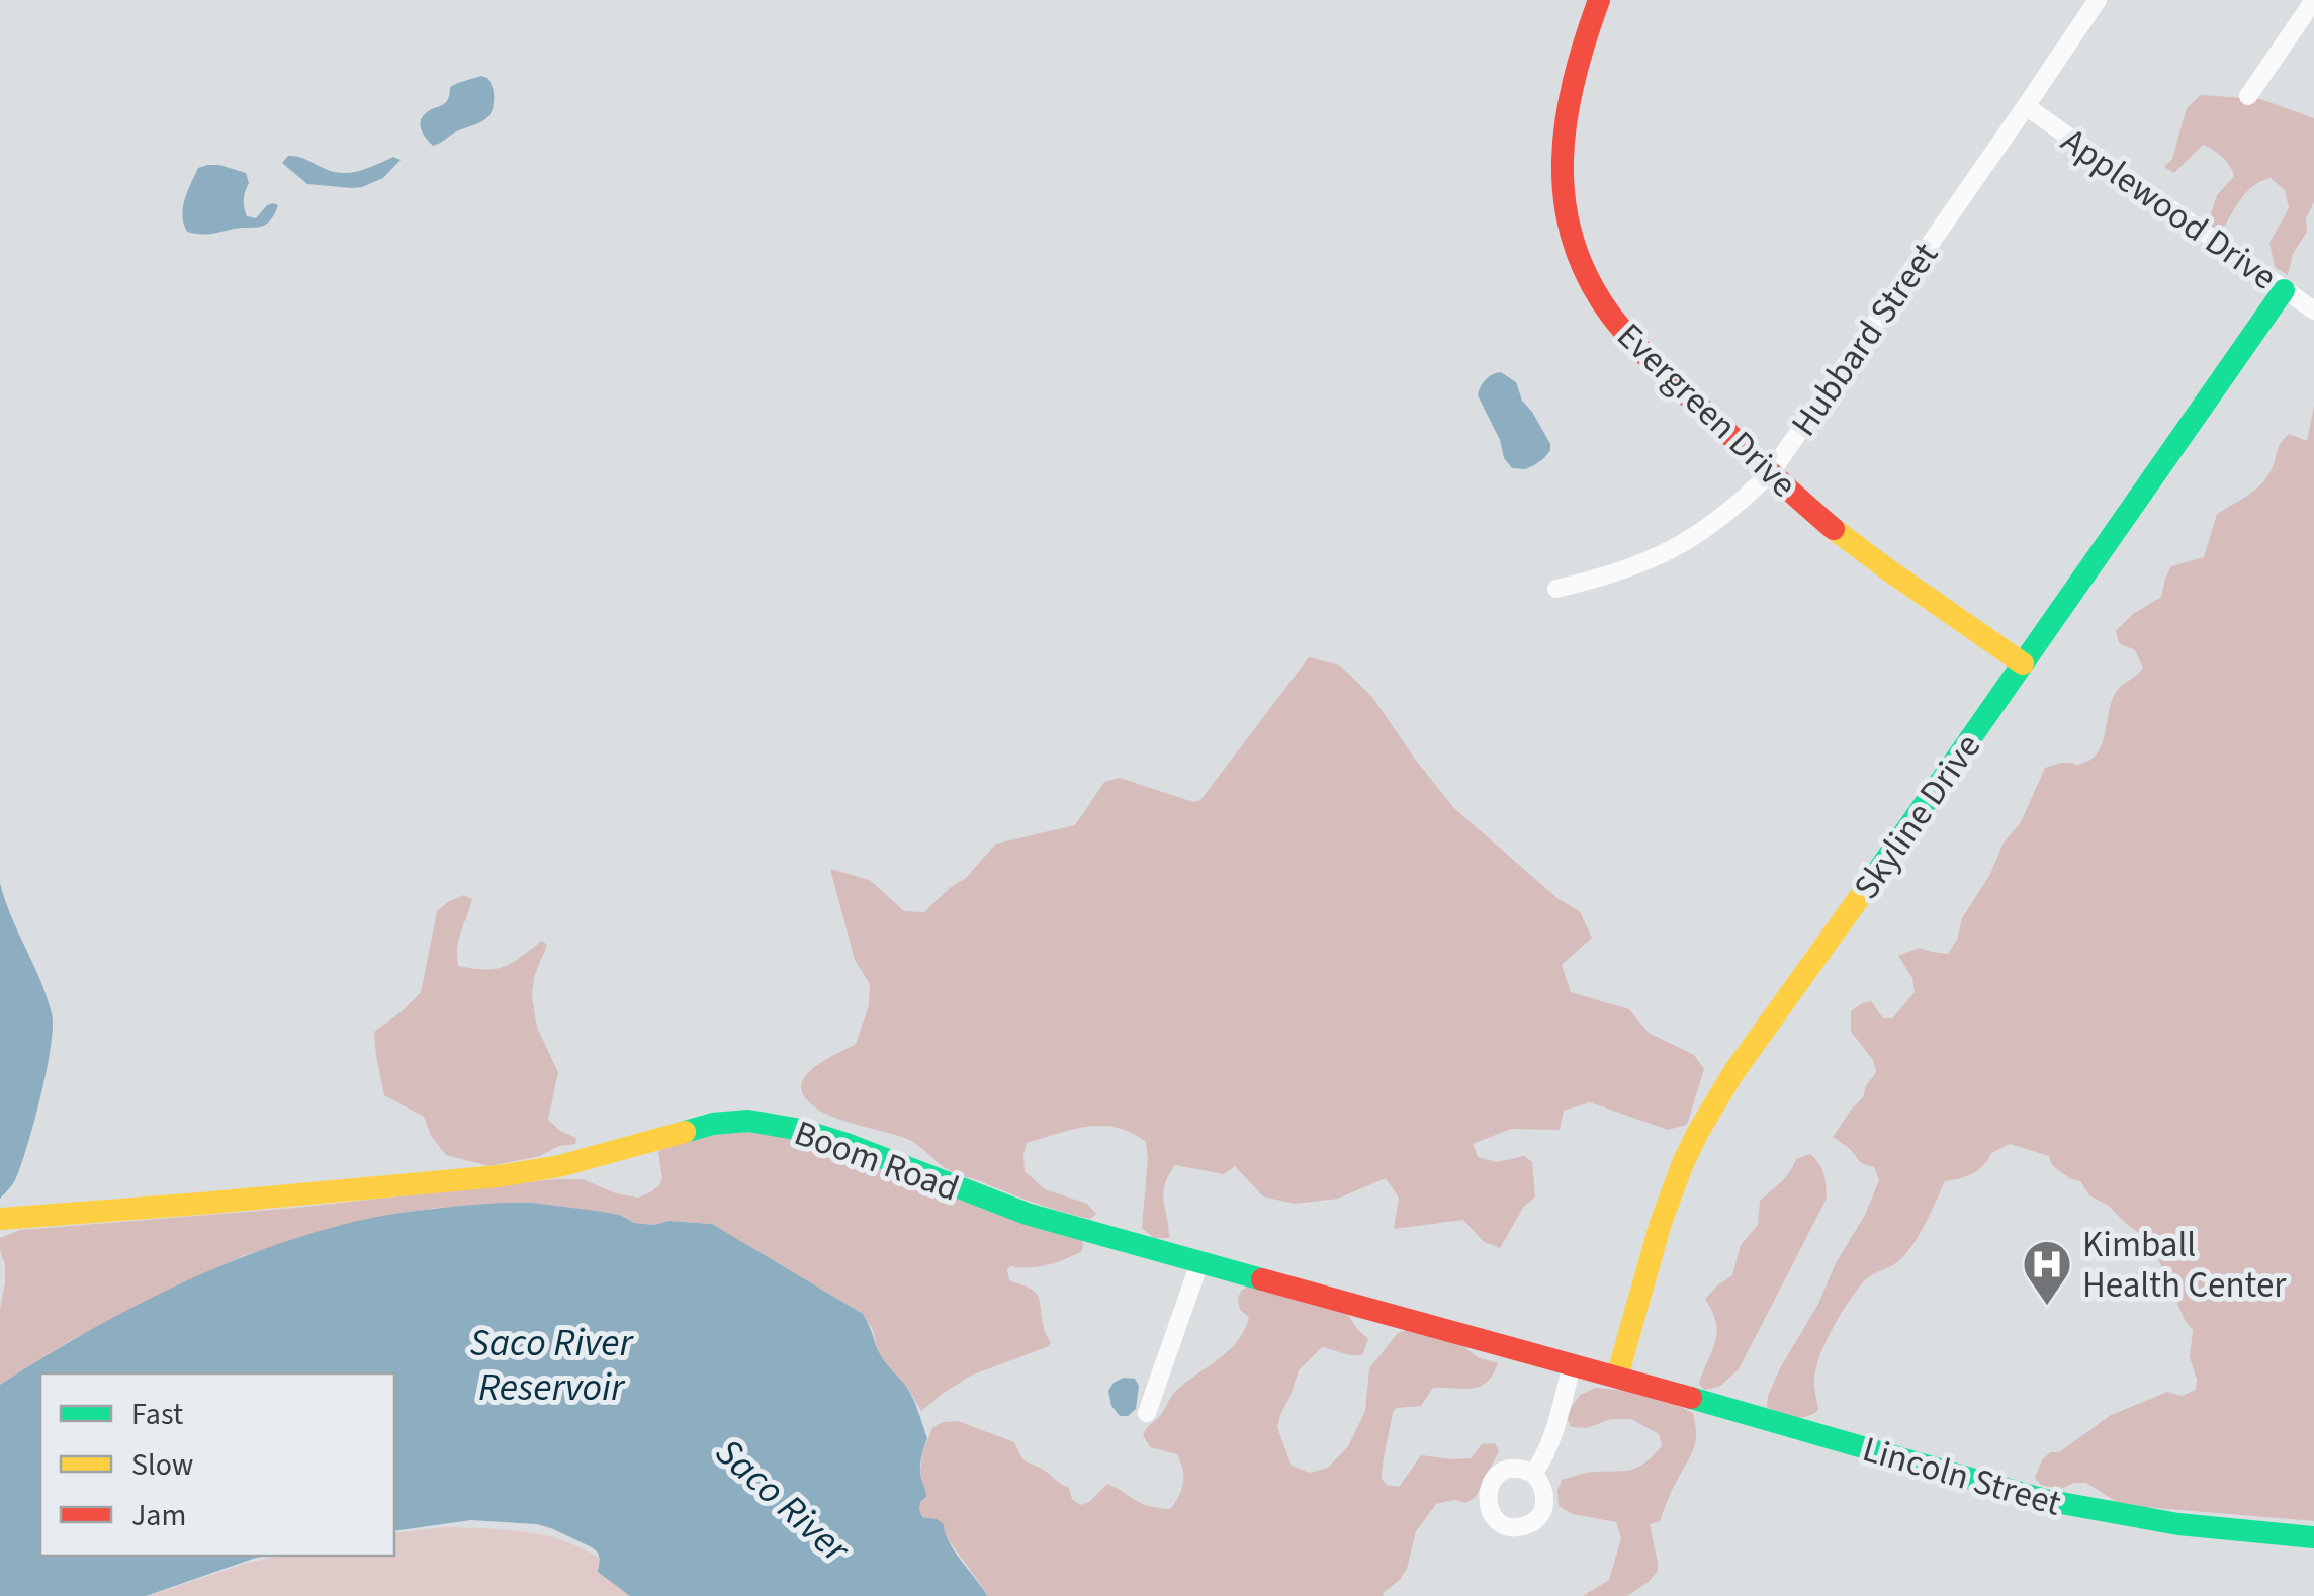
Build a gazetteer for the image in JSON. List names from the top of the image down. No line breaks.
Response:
{"streets":{"street":["Applewood Drive","Hubbard Street","Evergreen Drive","Skyline Drive","Boom Road","Lincoln Street"]},"crossings":[["Applewood Drive","Hubbard Street"],["Applewood Drive","Skyline Drive"],["Hubbard Street","Evergreen Drive"],["Evergreen Drive","Skyline Drive"],["Skyline Drive","Boom Road"],["Skyline Drive","Lincoln Street"],["Boom Road","Lincoln Street"]],"water":["Saco River Reservoir","Saco River"],"places":{"hospital":["Kimball Health Center"]},"legend":["Fast","Slow","Jam"]}
